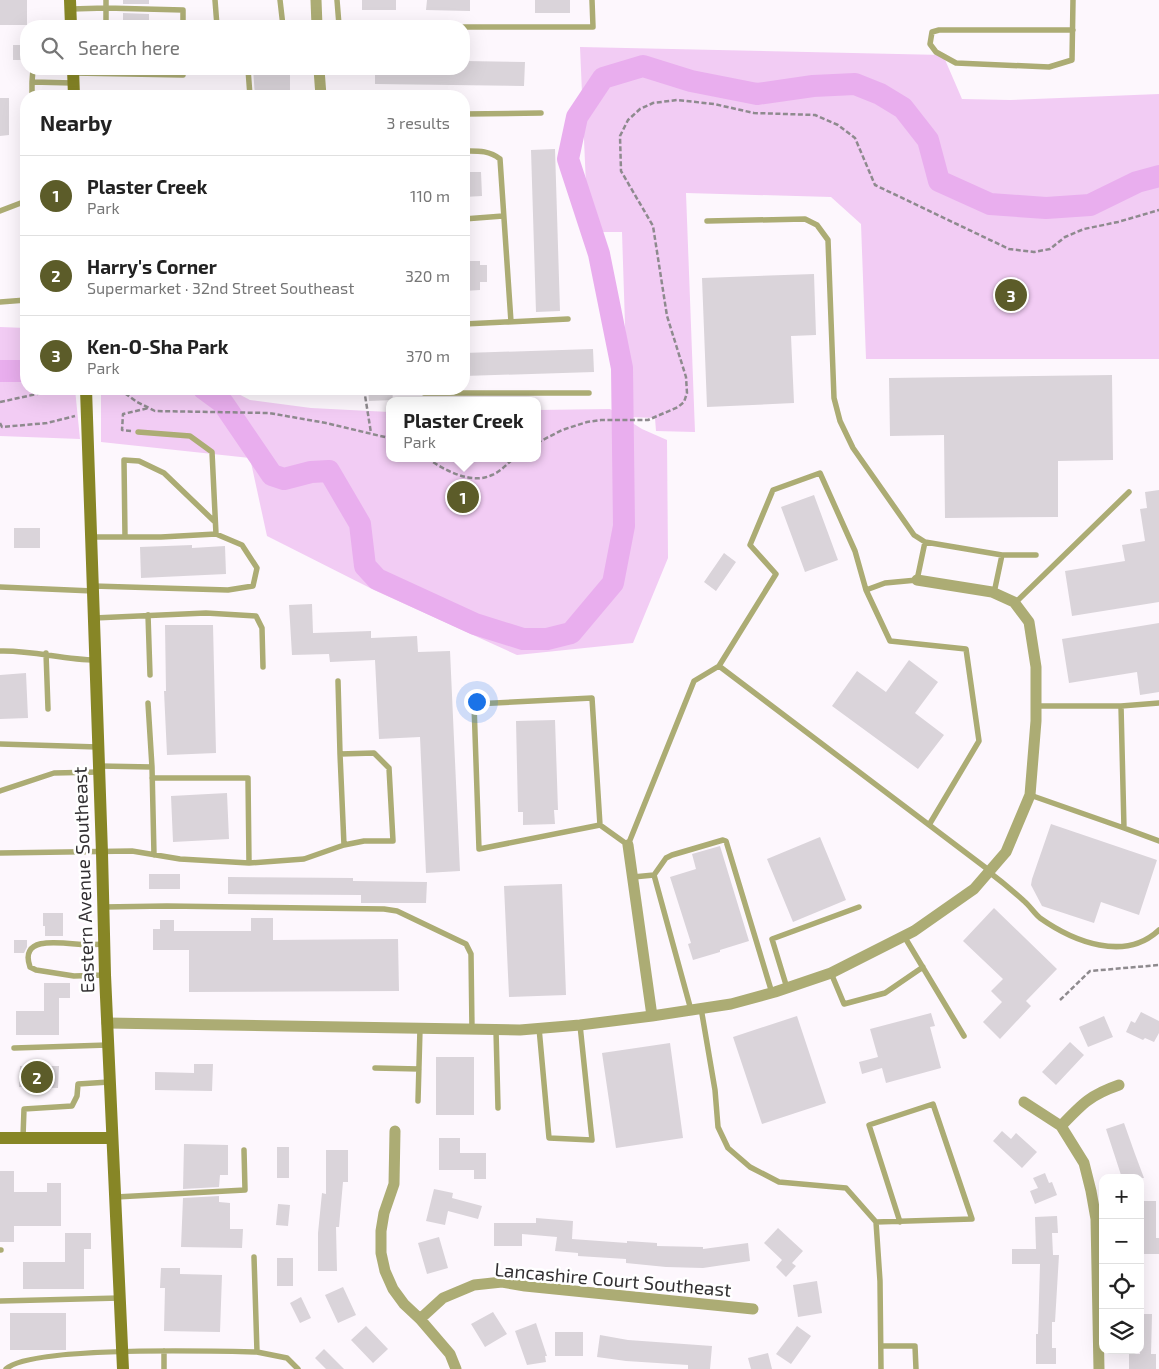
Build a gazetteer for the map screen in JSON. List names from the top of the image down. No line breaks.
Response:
{"streets":{"main road":["Eastern Avenue Southeast"],"street":["Lancashire Court Southeast"]},"page":{"search":"Search here","heading":["Nearby","3 results"],"list":[{"mark":"1","name":"Plaster Creek","note":"Park","value":"110 m"},{"mark":"2","name":"Harry's Corner","note":"Supermarket · 32nd Street Southeast","value":"320 m"},{"mark":"3","name":"Ken-O-Sha Park","note":"Park","value":"370 m"}],"pins":["3","1","2"],"popup":["Plaster Creek","Park"],"map_buttons":["+","−"]}}
